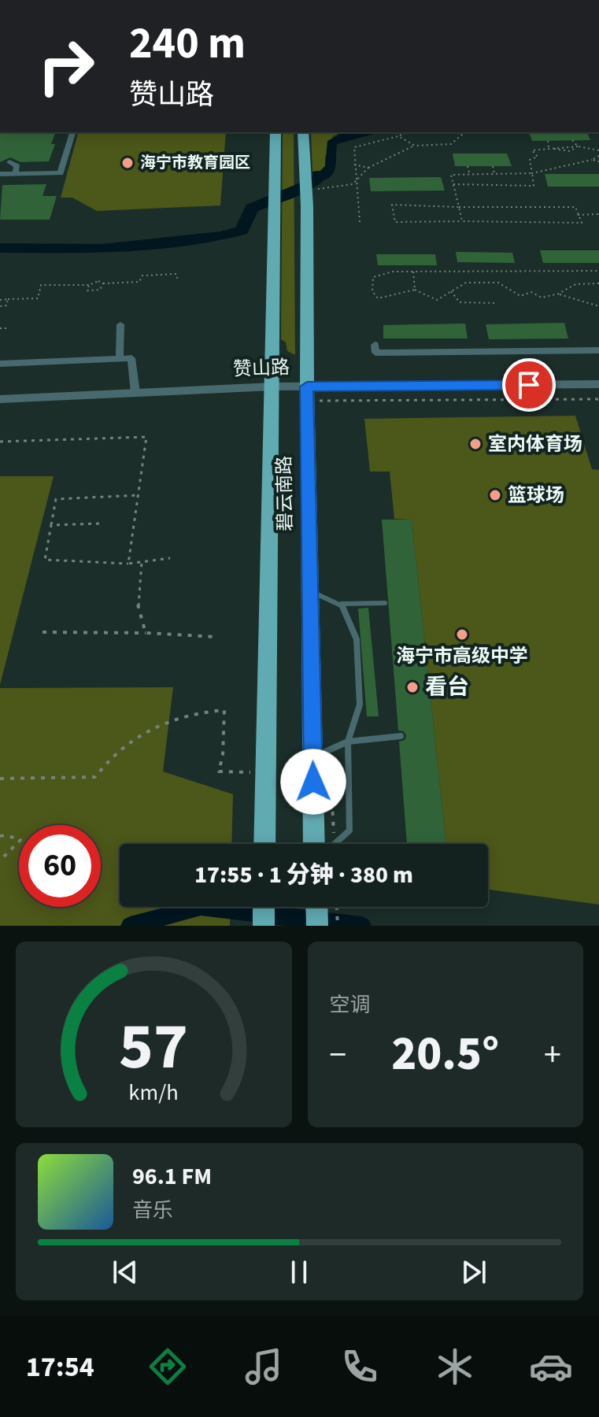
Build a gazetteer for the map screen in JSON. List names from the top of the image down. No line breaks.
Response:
{"streets":{"main road":["碧云南路"],"street":["赞山路"]},"crossings":[["赞山路","碧云南路"]],"places":["海宁市教育园区","室内体育场","篮球场","海宁市高级中学","看台"],"page":{"turn":["240 m","赞山路"],"limit":"60","trip":"17:55 · 1 分钟 · 380 m","tile":"空调","heat":["−","20.5°","+"],"song":["96.1 FM","音乐"],"tabs":"17:54","gauge":["57","km/h"]}}
